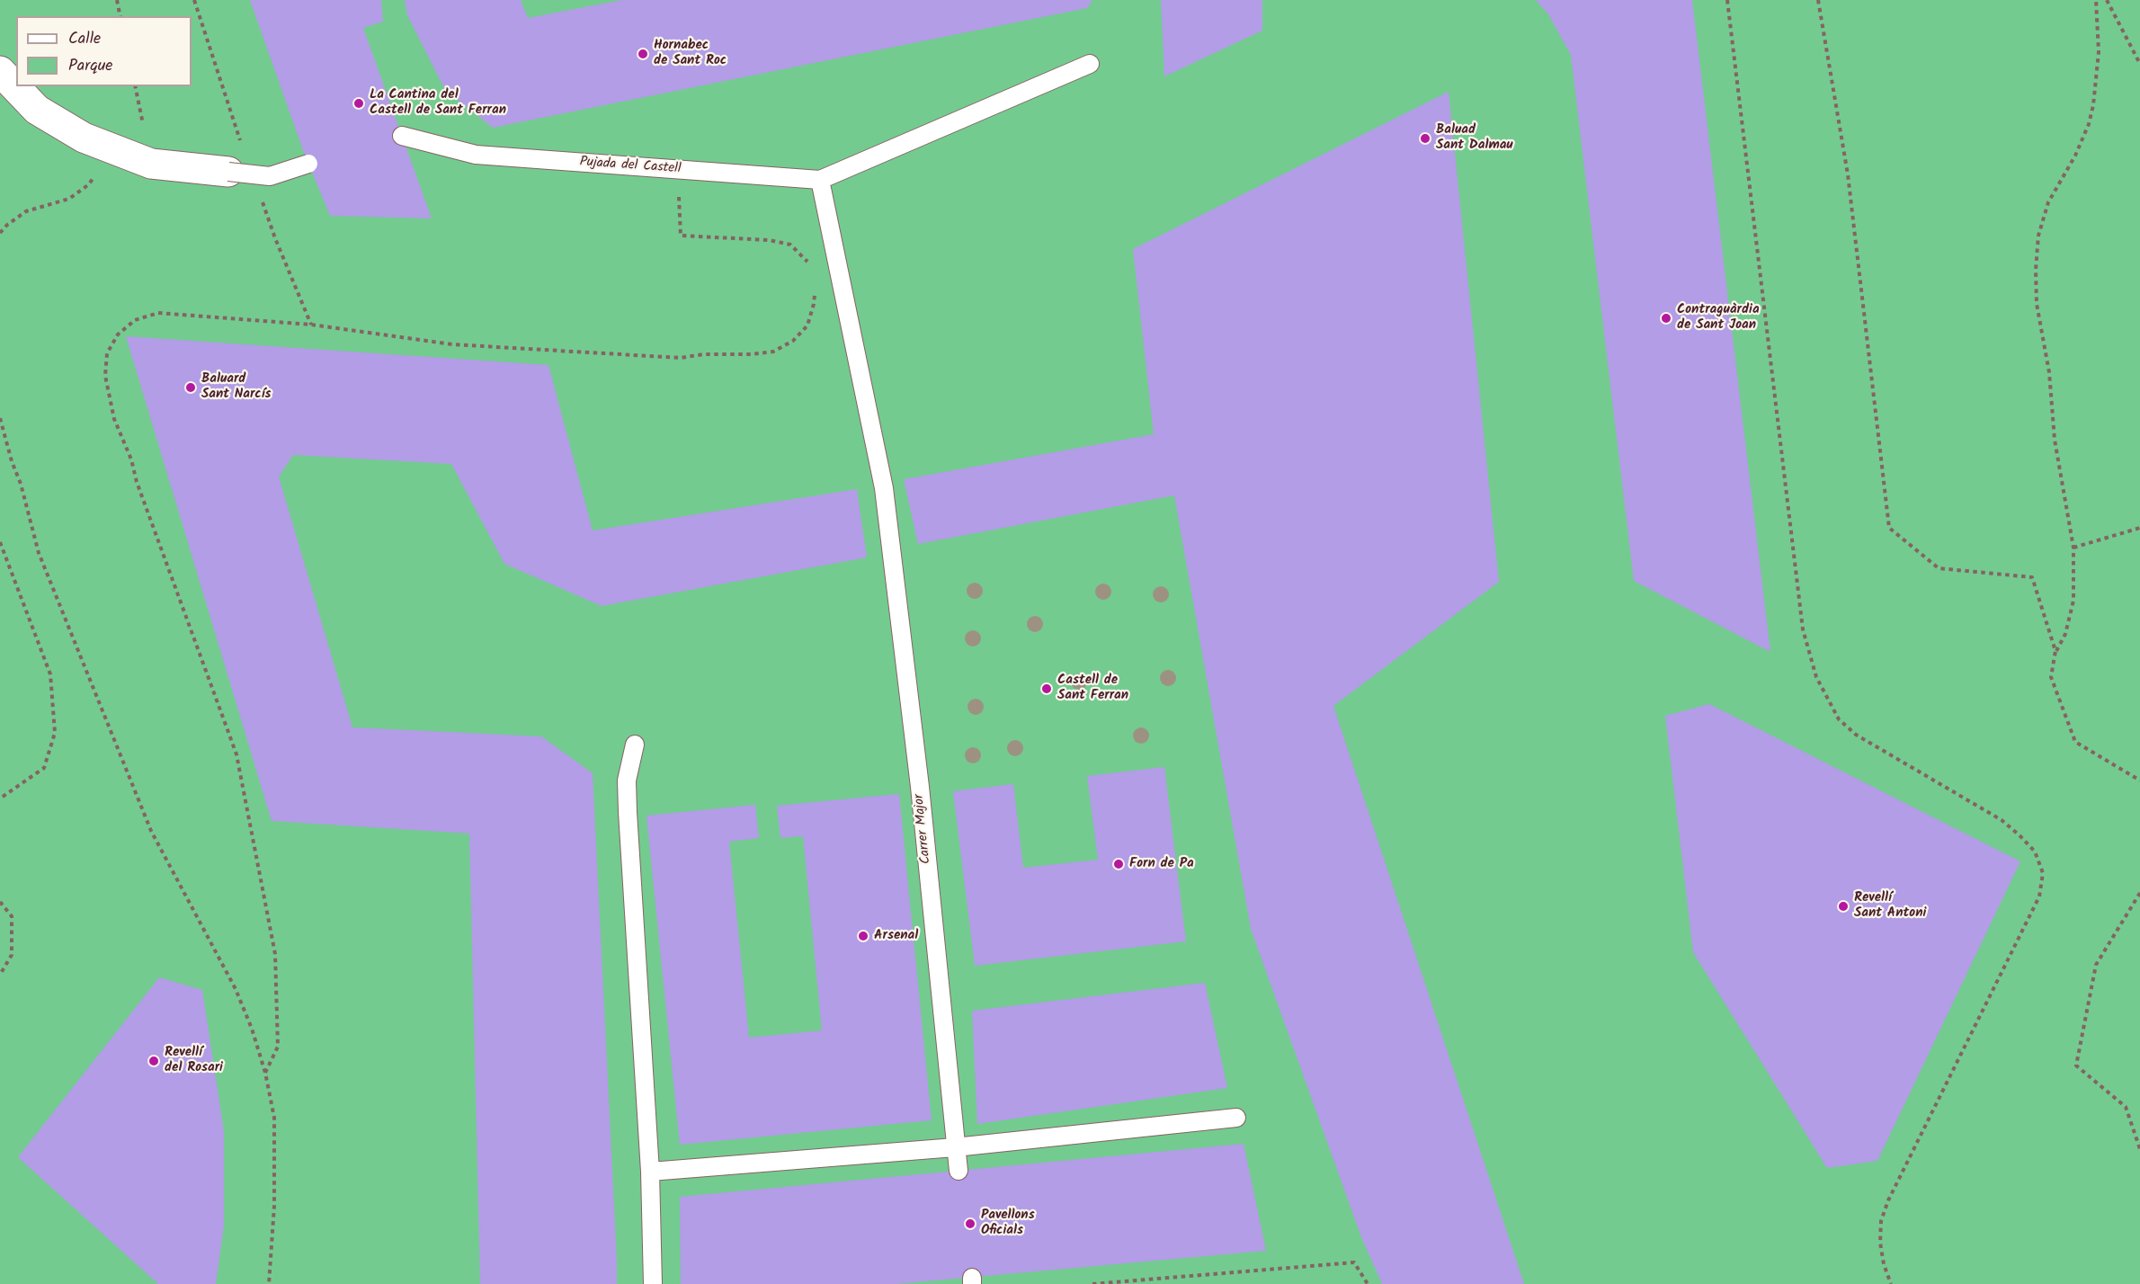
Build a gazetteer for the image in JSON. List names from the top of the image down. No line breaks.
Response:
{"streets":{"lane":["Pujada del Castell","Carrer Major"]},"crossings":[["Pujada del Castell","Carrer Major"]],"places":["Hornabec de Sant Roc","La Cantina del Castell de Sant Ferran","Baluad Sant Dalmau","Contraguàrdia de Sant Joan","Baluard Sant Narcís","Castell de Sant Ferran","Forn de Pa","Revellí Sant Antoni","Arsenal","Revellí del Rosari","Pavellons Oficials"],"legend":["Calle","Parque"]}
